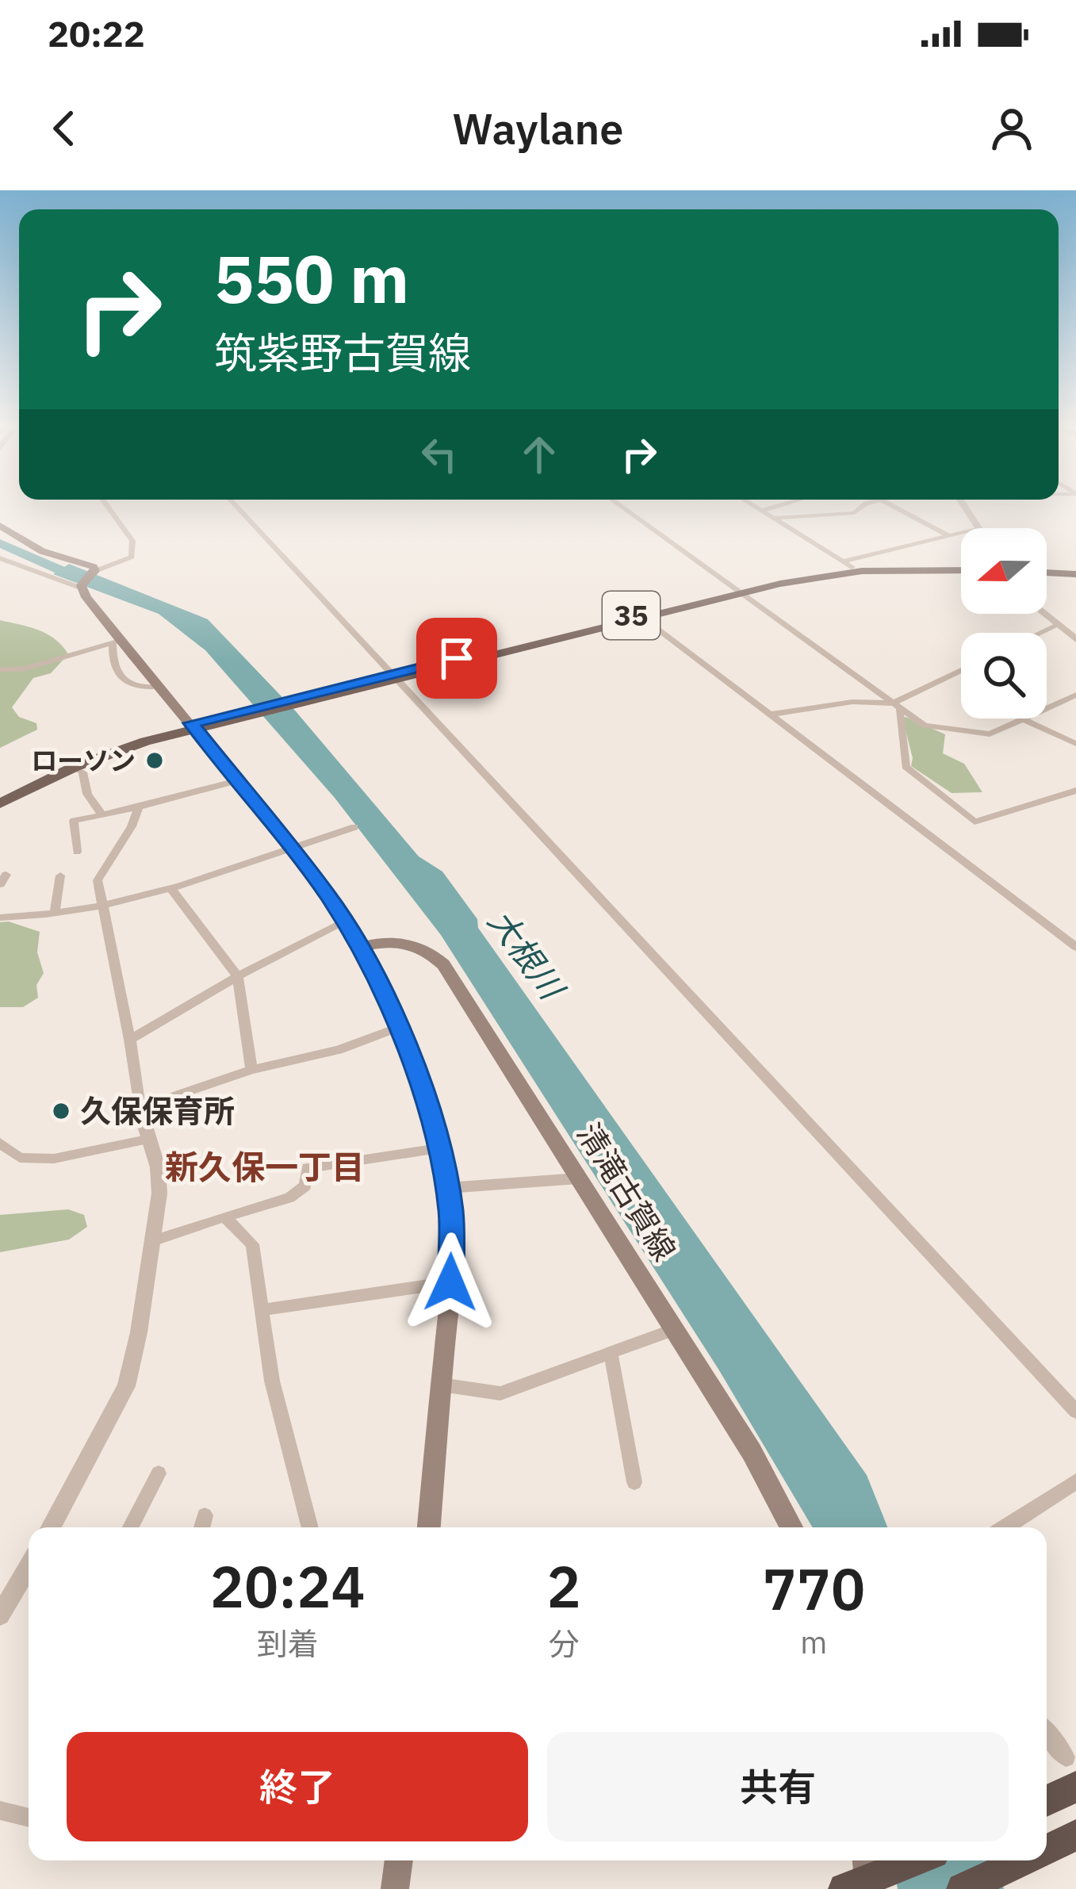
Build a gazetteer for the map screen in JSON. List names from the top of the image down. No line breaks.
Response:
{"streets":{"main road":["35","清滝古賀線"]},"districts":["新久保一丁目"],"water":["大根川"],"places":["ローソン","久保保育所"],"north":"left","page":{"status":"20:22","header":"Waylane","turn":["550 m","筑紫野古賀線"],"eta":["20:24","到着","2","分","770","m"],"buttons":["終了","共有"]}}
